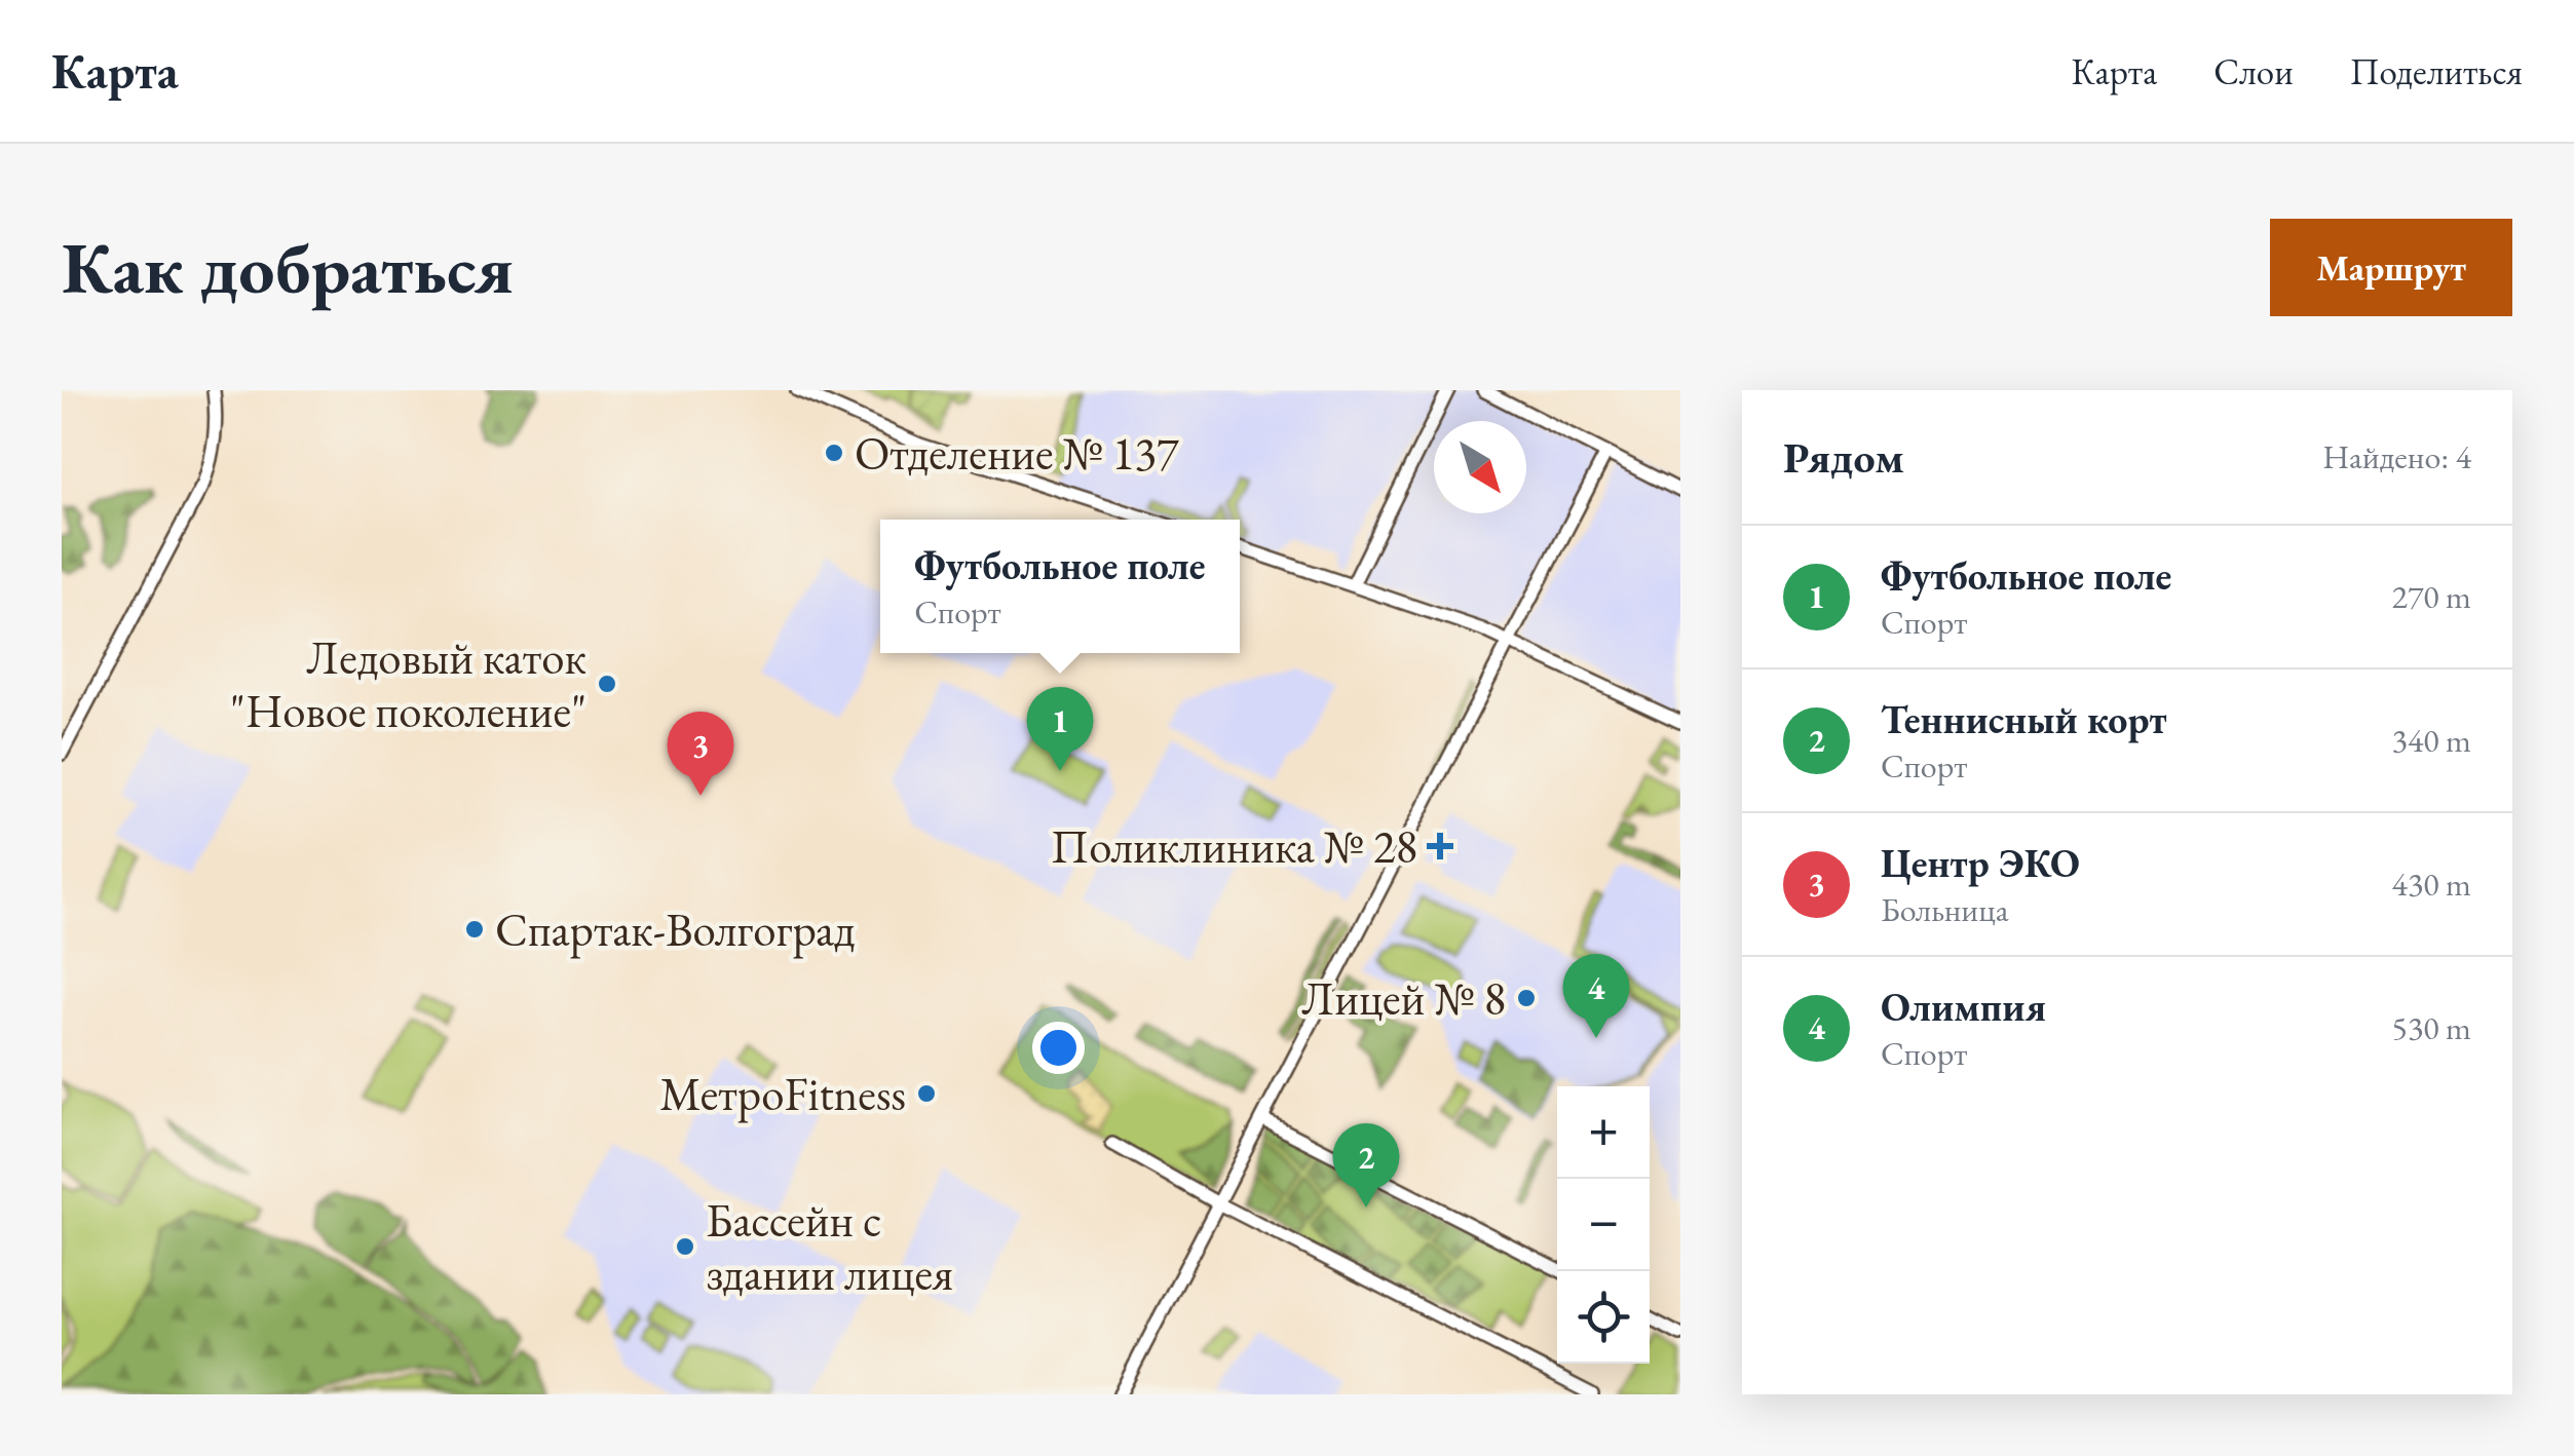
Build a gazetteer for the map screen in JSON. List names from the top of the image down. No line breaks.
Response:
{"places":{"other":["Отделение № 137","Ледовый каток \"Новое поколение\"","Спартак-Волгоград","Лицей № 8","МетроFitness","Бассейн с здании лицея"],"health":["Поликлиника № 28"]},"north":"bottom right","page":{"header":"Карта","nav":["Карта","Слои","Поделиться"],"buttons":"Маршрут","title":"Как добраться","heading":["Рядом","Найдено: 4"],"popup":["Футбольное поле","Спорт"],"list":[{"mark":"1","name":"Футбольное поле","note":"Спорт","value":"270 m"},{"mark":"2","name":"Теннисный корт","note":"Спорт","value":"340 m"},{"mark":"3","name":"Центр ЭКО","note":"Больница","value":"430 m"},{"mark":"4","name":"Олимпия","note":"Спорт","value":"530 m"}],"pins":["1","3","4","2"],"map_buttons":["+","−"]}}
